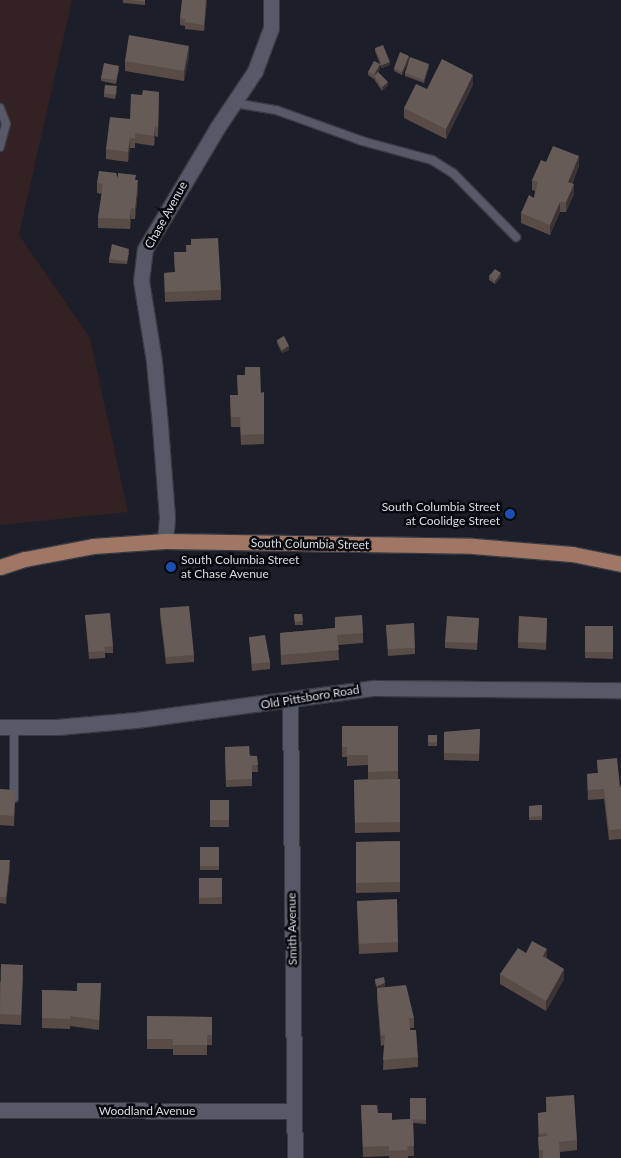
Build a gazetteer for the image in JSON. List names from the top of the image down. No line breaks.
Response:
{"streets":{"main road":["South Columbia Street"],"street":["Chase Avenue","Old Pittsboro Road","Smith Avenue","Woodland Avenue"]},"crossings":[["Chase Avenue","South Columbia Street"],["Old Pittsboro Road","Smith Avenue"],["Smith Avenue","Woodland Avenue"]],"places":["South Columbia Street at Coolidge Street","South Columbia Street at Chase Avenue"]}
